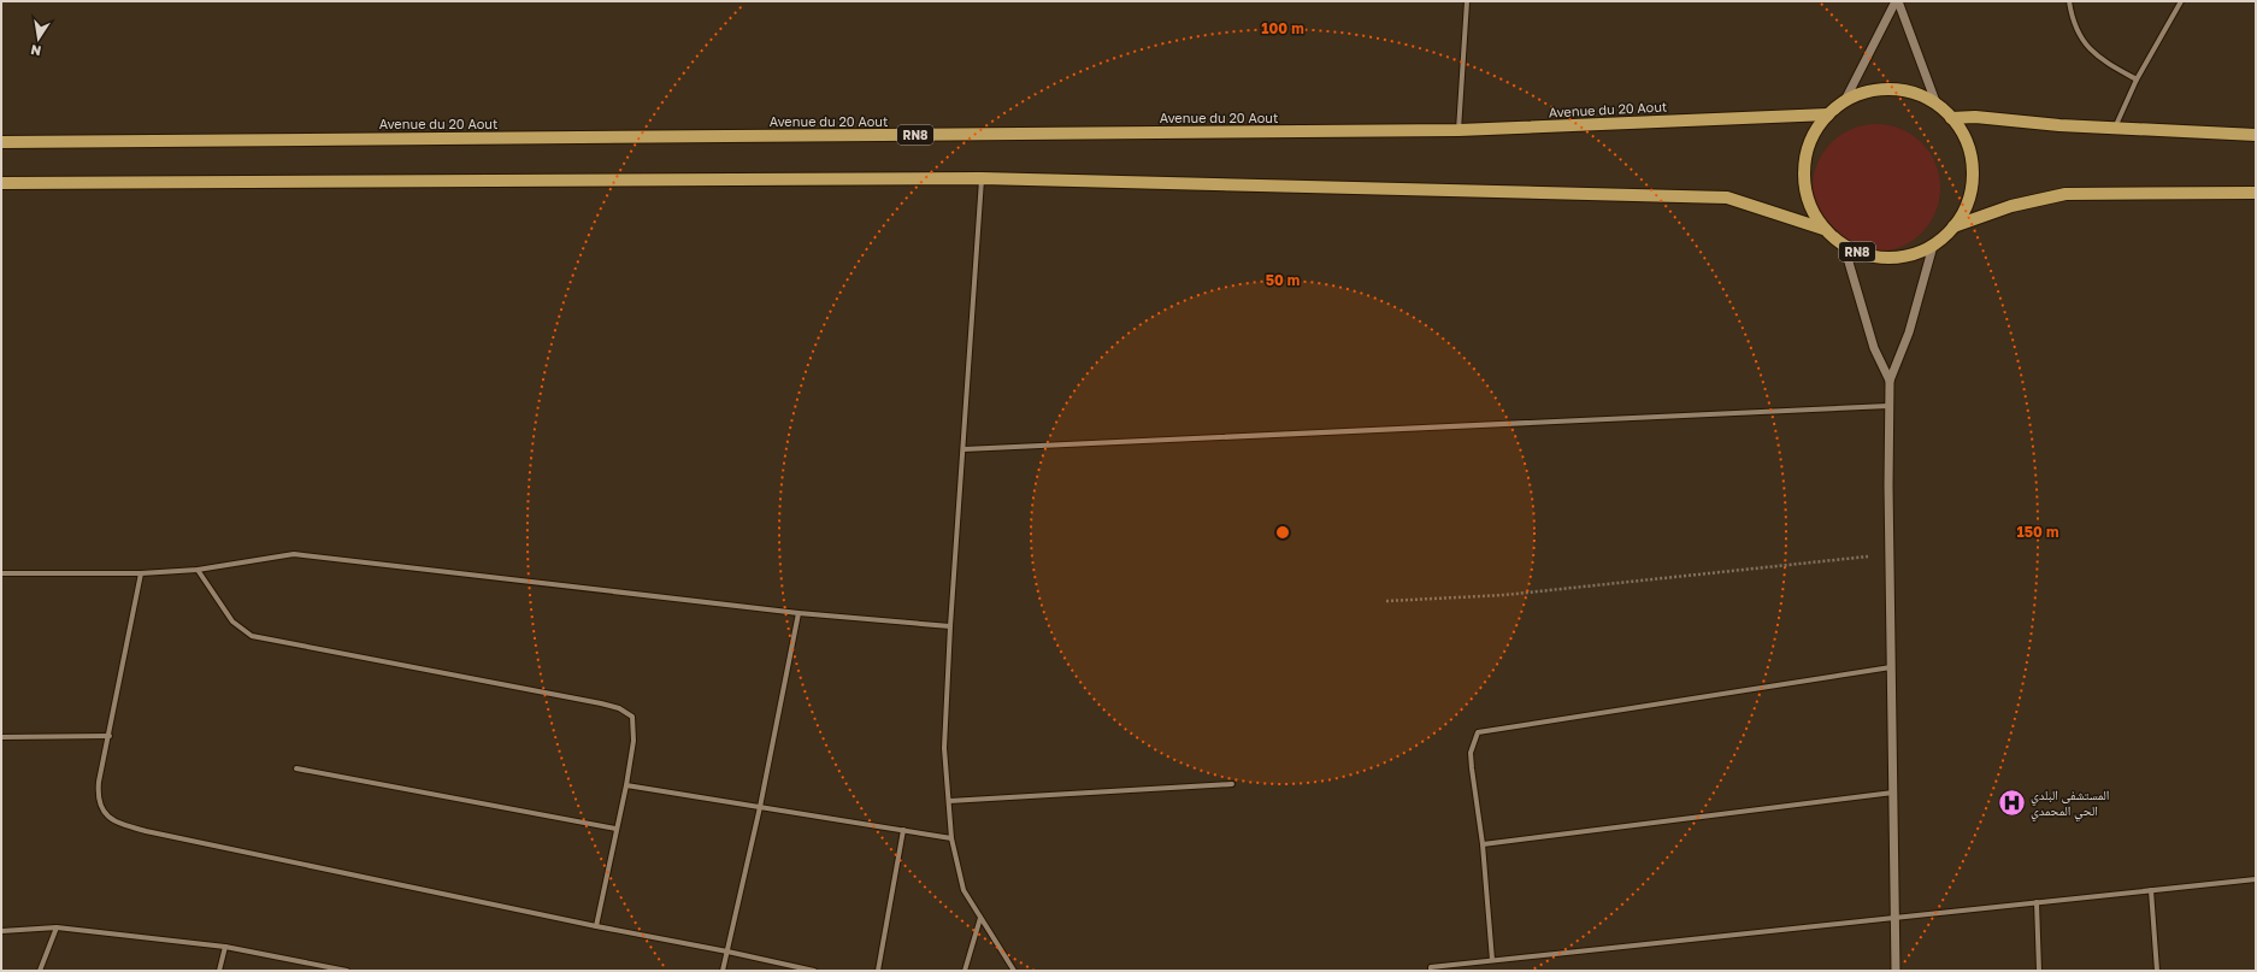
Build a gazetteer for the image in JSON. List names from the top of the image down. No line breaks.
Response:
{"streets":{"main road":["Avenue du 20 Aout","RN8"]},"crossings":[["Avenue du 20 Aout","RN8"]],"places":{"hospital":["المستشفى البلدي الحي المحمدي"]},"north":"bottom","rings":["100 m","50 m","150 m"]}
